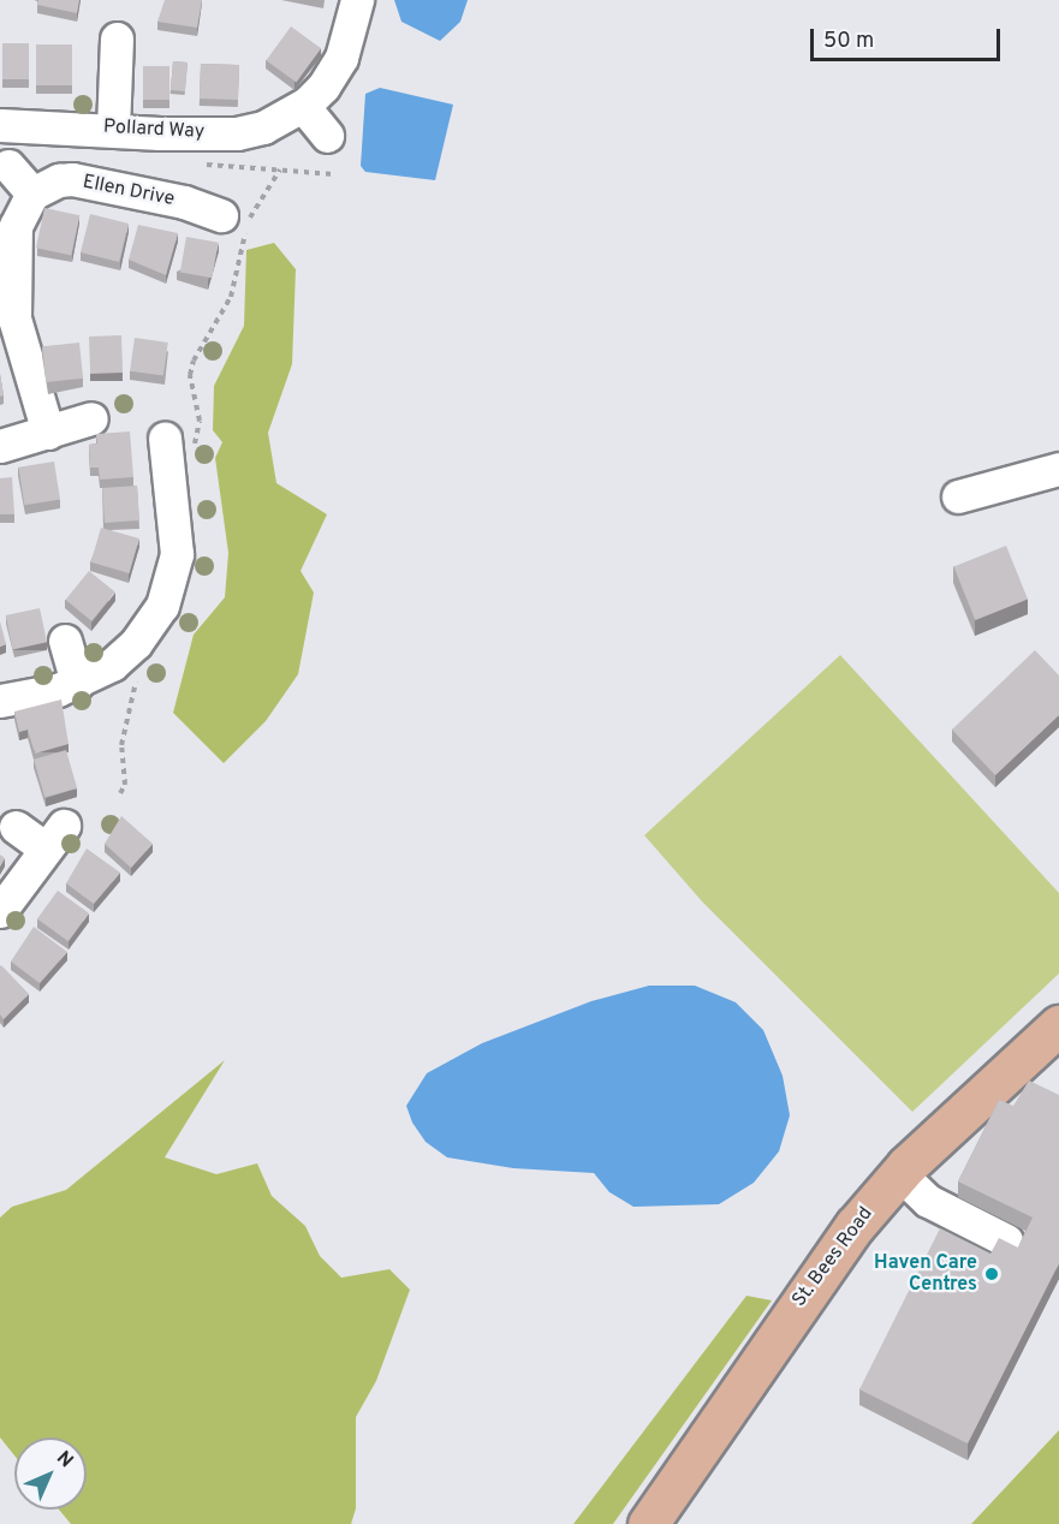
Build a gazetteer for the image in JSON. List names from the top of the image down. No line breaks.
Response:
{"streets":{"main road":["St. Bees Road"],"street":["Pollard Way","Ellen Drive"]},"places":["Haven Care Centres"],"scale_bar":"50 m","north":"top right"}
